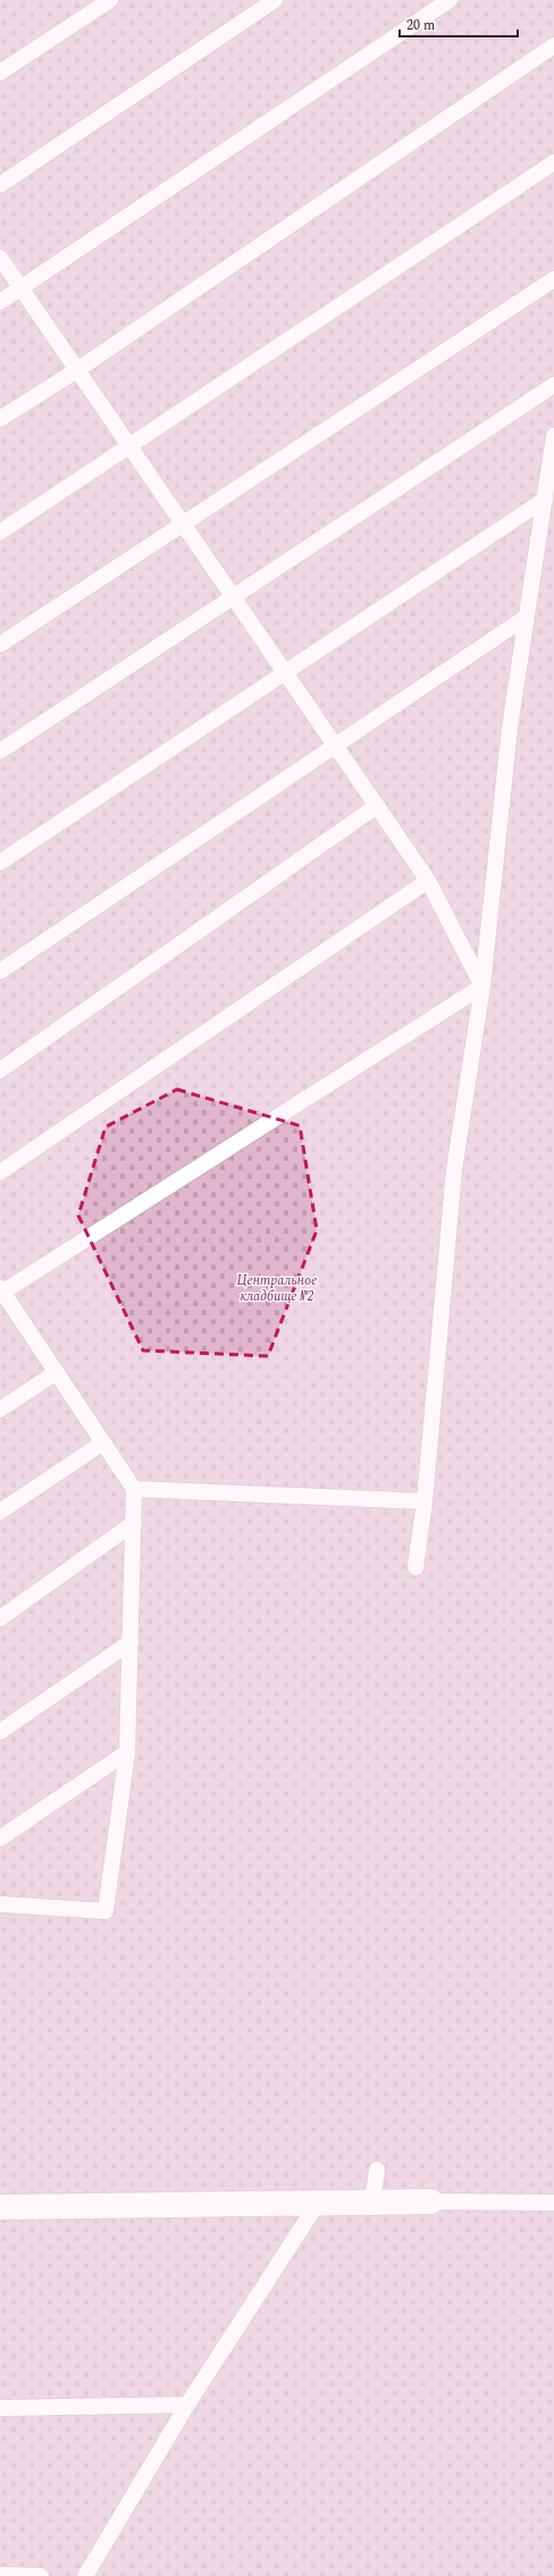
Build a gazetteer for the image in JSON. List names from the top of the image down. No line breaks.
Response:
{"parks":["Центральное кладбище №2"],"scale_bar":"20 m"}
